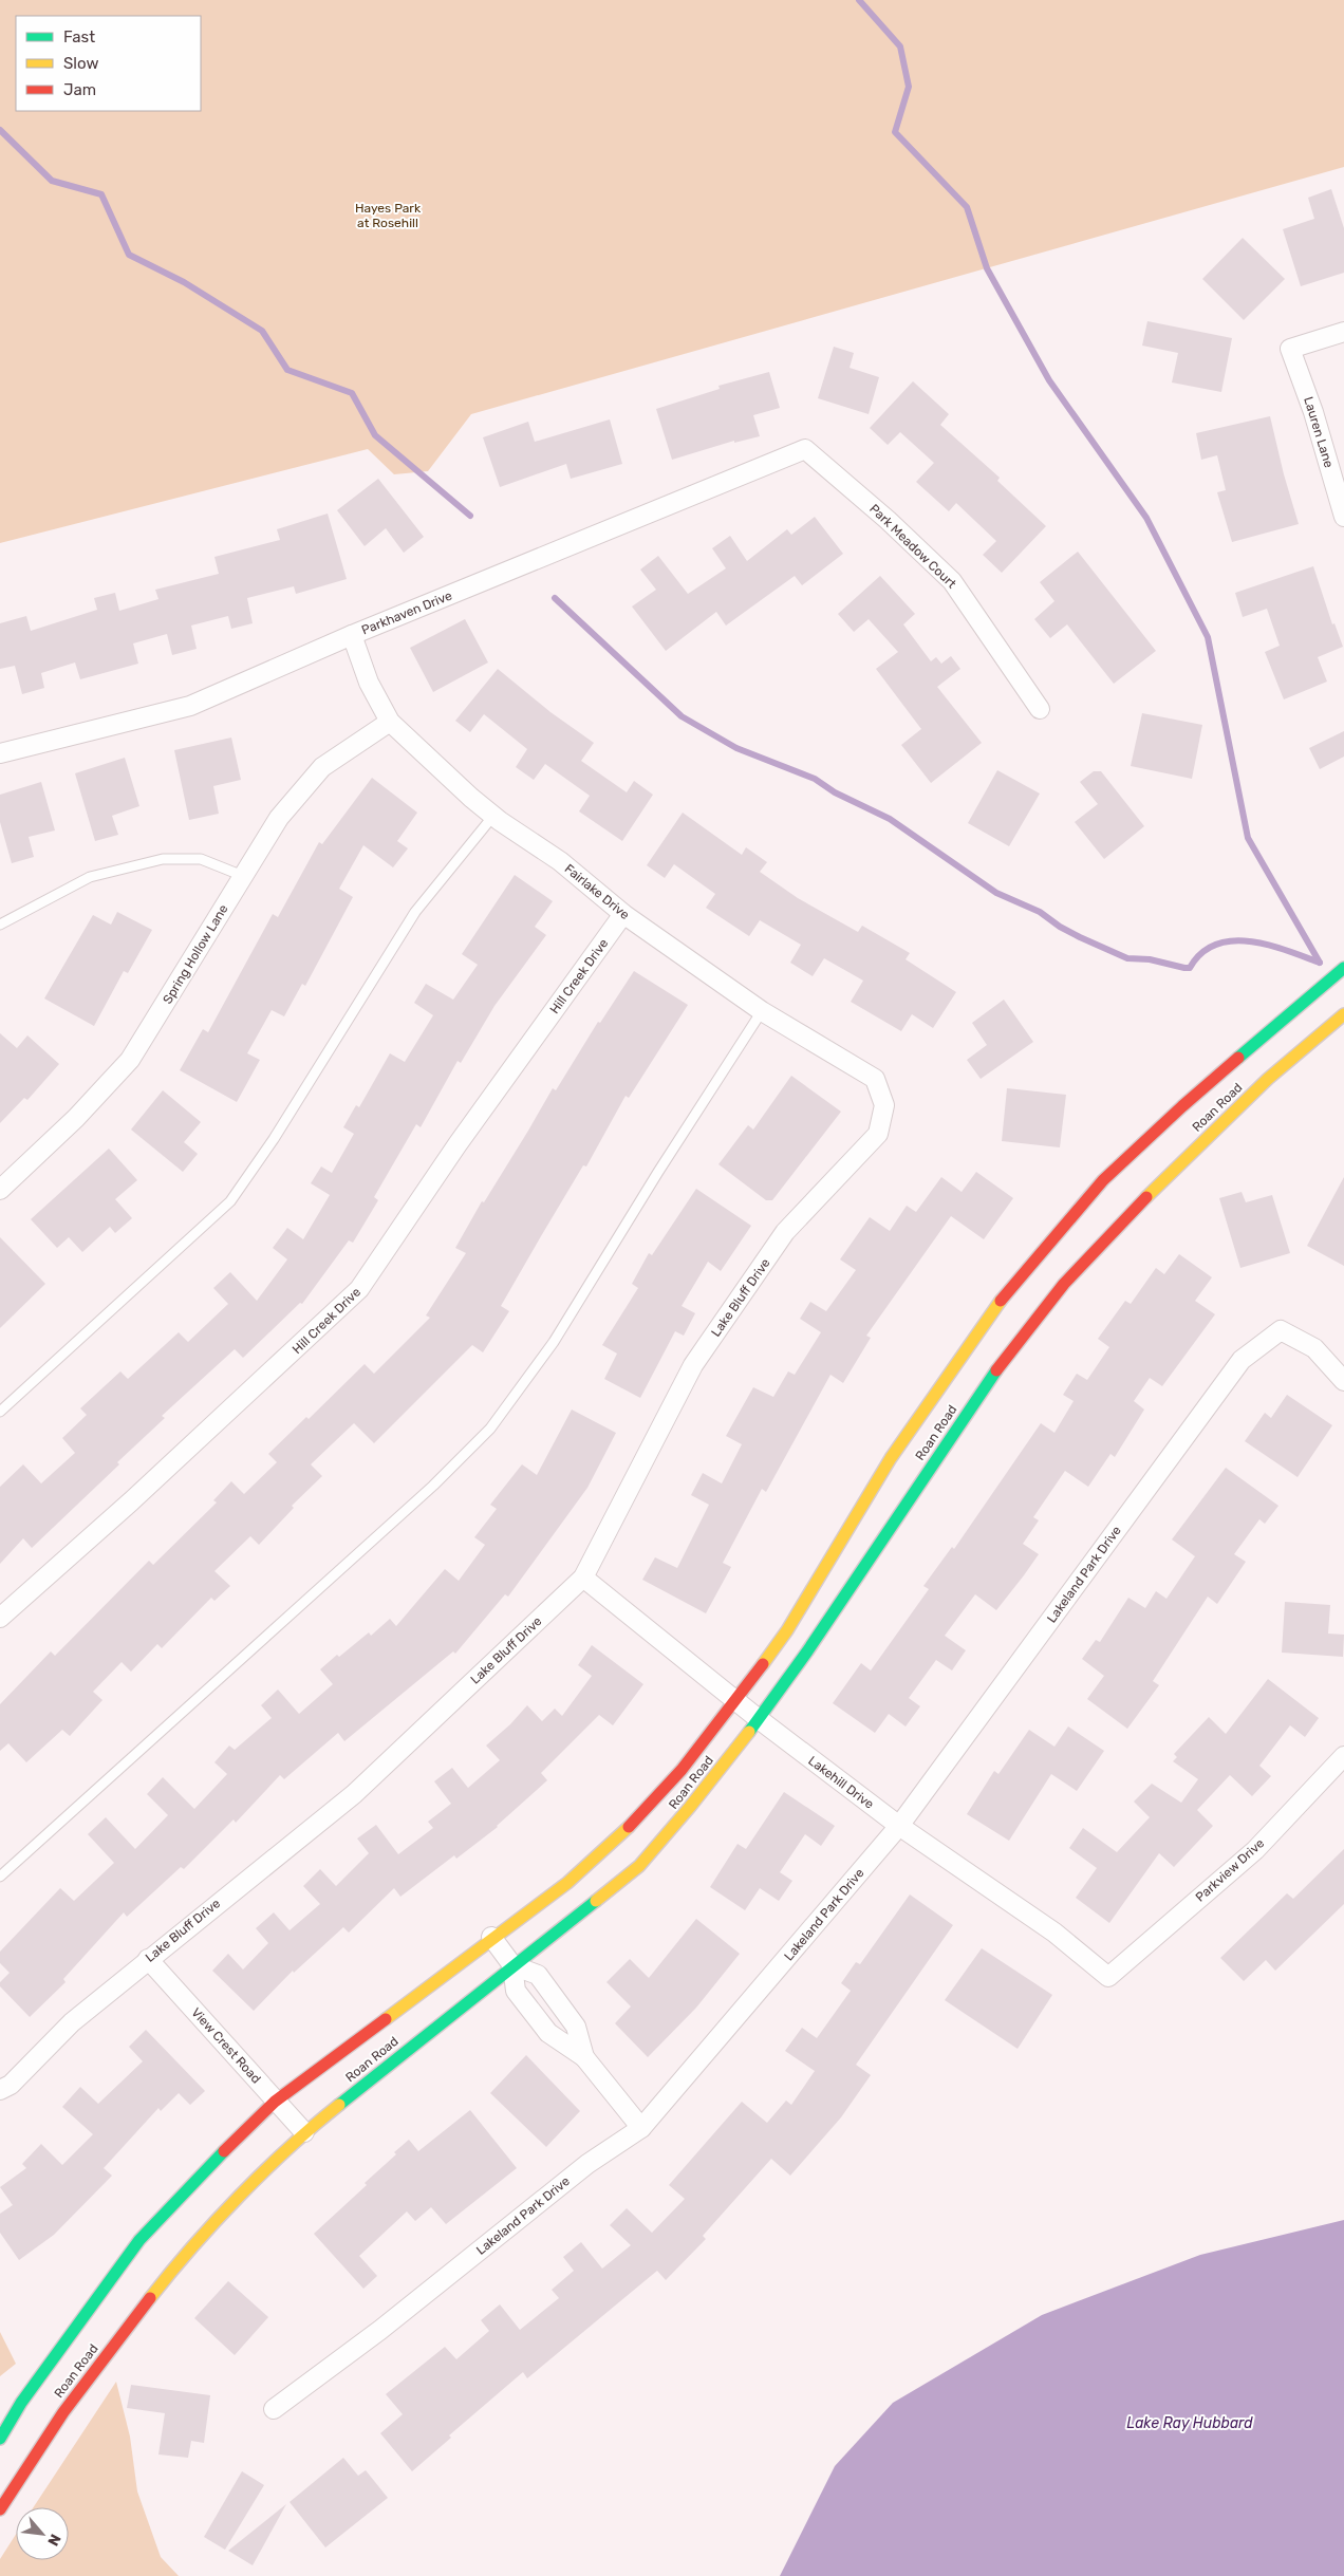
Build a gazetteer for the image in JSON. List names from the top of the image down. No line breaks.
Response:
{"streets":{"street":["Lauren Lane","Park Meadow Court","Parkhaven Drive","Fairlake Drive","Spring Hollow Lane","Hill Creek Drive","Roan Road","Lake Bluff Drive","Lakeland Park Drive","Lakehill Drive","Parkview Drive","View Crest Road"]},"crossings":[["Park Meadow Court","Parkhaven Drive"],["Parkhaven Drive","Fairlake Drive"],["Fairlake Drive","Spring Hollow Lane"],["Fairlake Drive","Hill Creek Drive"],["Fairlake Drive","Lake Bluff Drive"],["Roan Road","Lakehill Drive"],["Roan Road","View Crest Road"],["Lake Bluff Drive","Lakehill Drive"],["Lake Bluff Drive","View Crest Road"],["Lakeland Park Drive","Lakehill Drive"],["Lakehill Drive","Parkview Drive"]],"water":["Lake Ray Hubbard"],"parks":["Hayes Park at Rosehill"],"legend":["Fast","Slow","Jam"],"north":"bottom right"}
